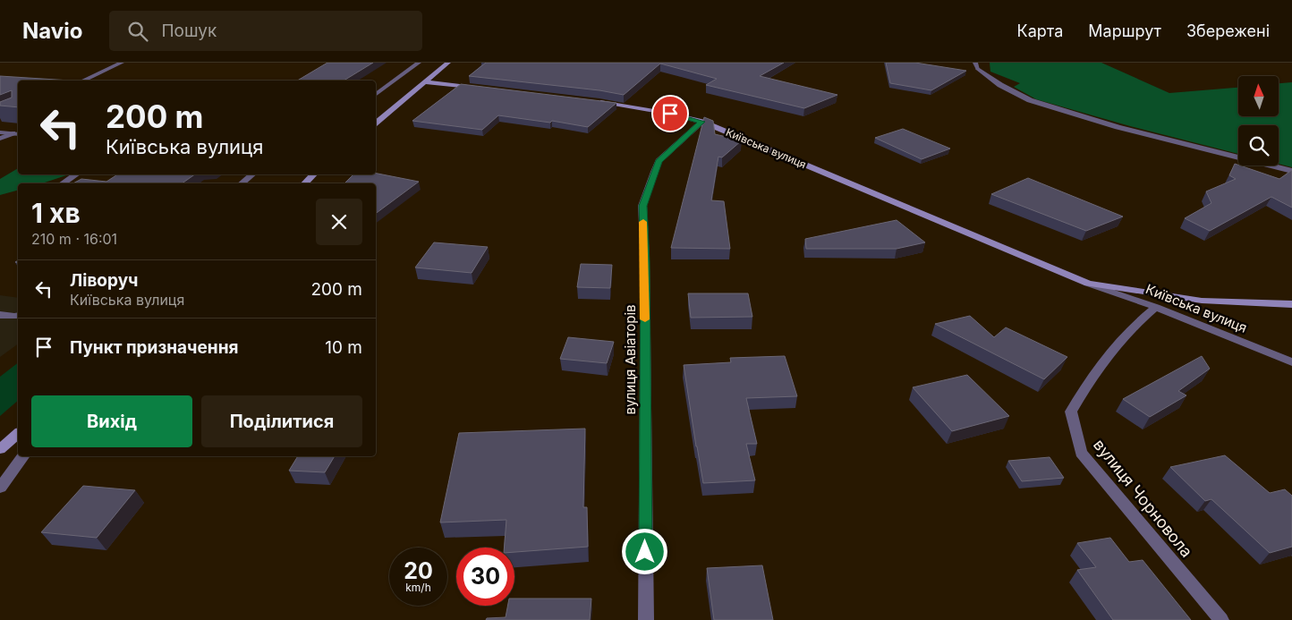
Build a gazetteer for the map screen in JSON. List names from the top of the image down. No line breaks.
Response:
{"streets":{"street":["Київська вулиця","вулиця Авіаторів","вулиця Чорновола"]},"crossings":[["Київська вулиця","вулиця Авіаторів"],["Київська вулиця","вулиця Чорновола"]],"north":"top","page":{"header":"Navio","search":"Пошук","nav":["Карта","Маршрут","Збережені"],"turn":["200 m","Київська вулиця"],"heading":["1 хв","210 m · 16:01"],"list":[{"name":"Ліворуч","note":"Київська вулиця","value":"200 m"},{"name":"Пункт призначення","value":"10 m"}],"buttons":["Вихід","Поділитися"],"speed":"20 km/h","limit":"30"}}
